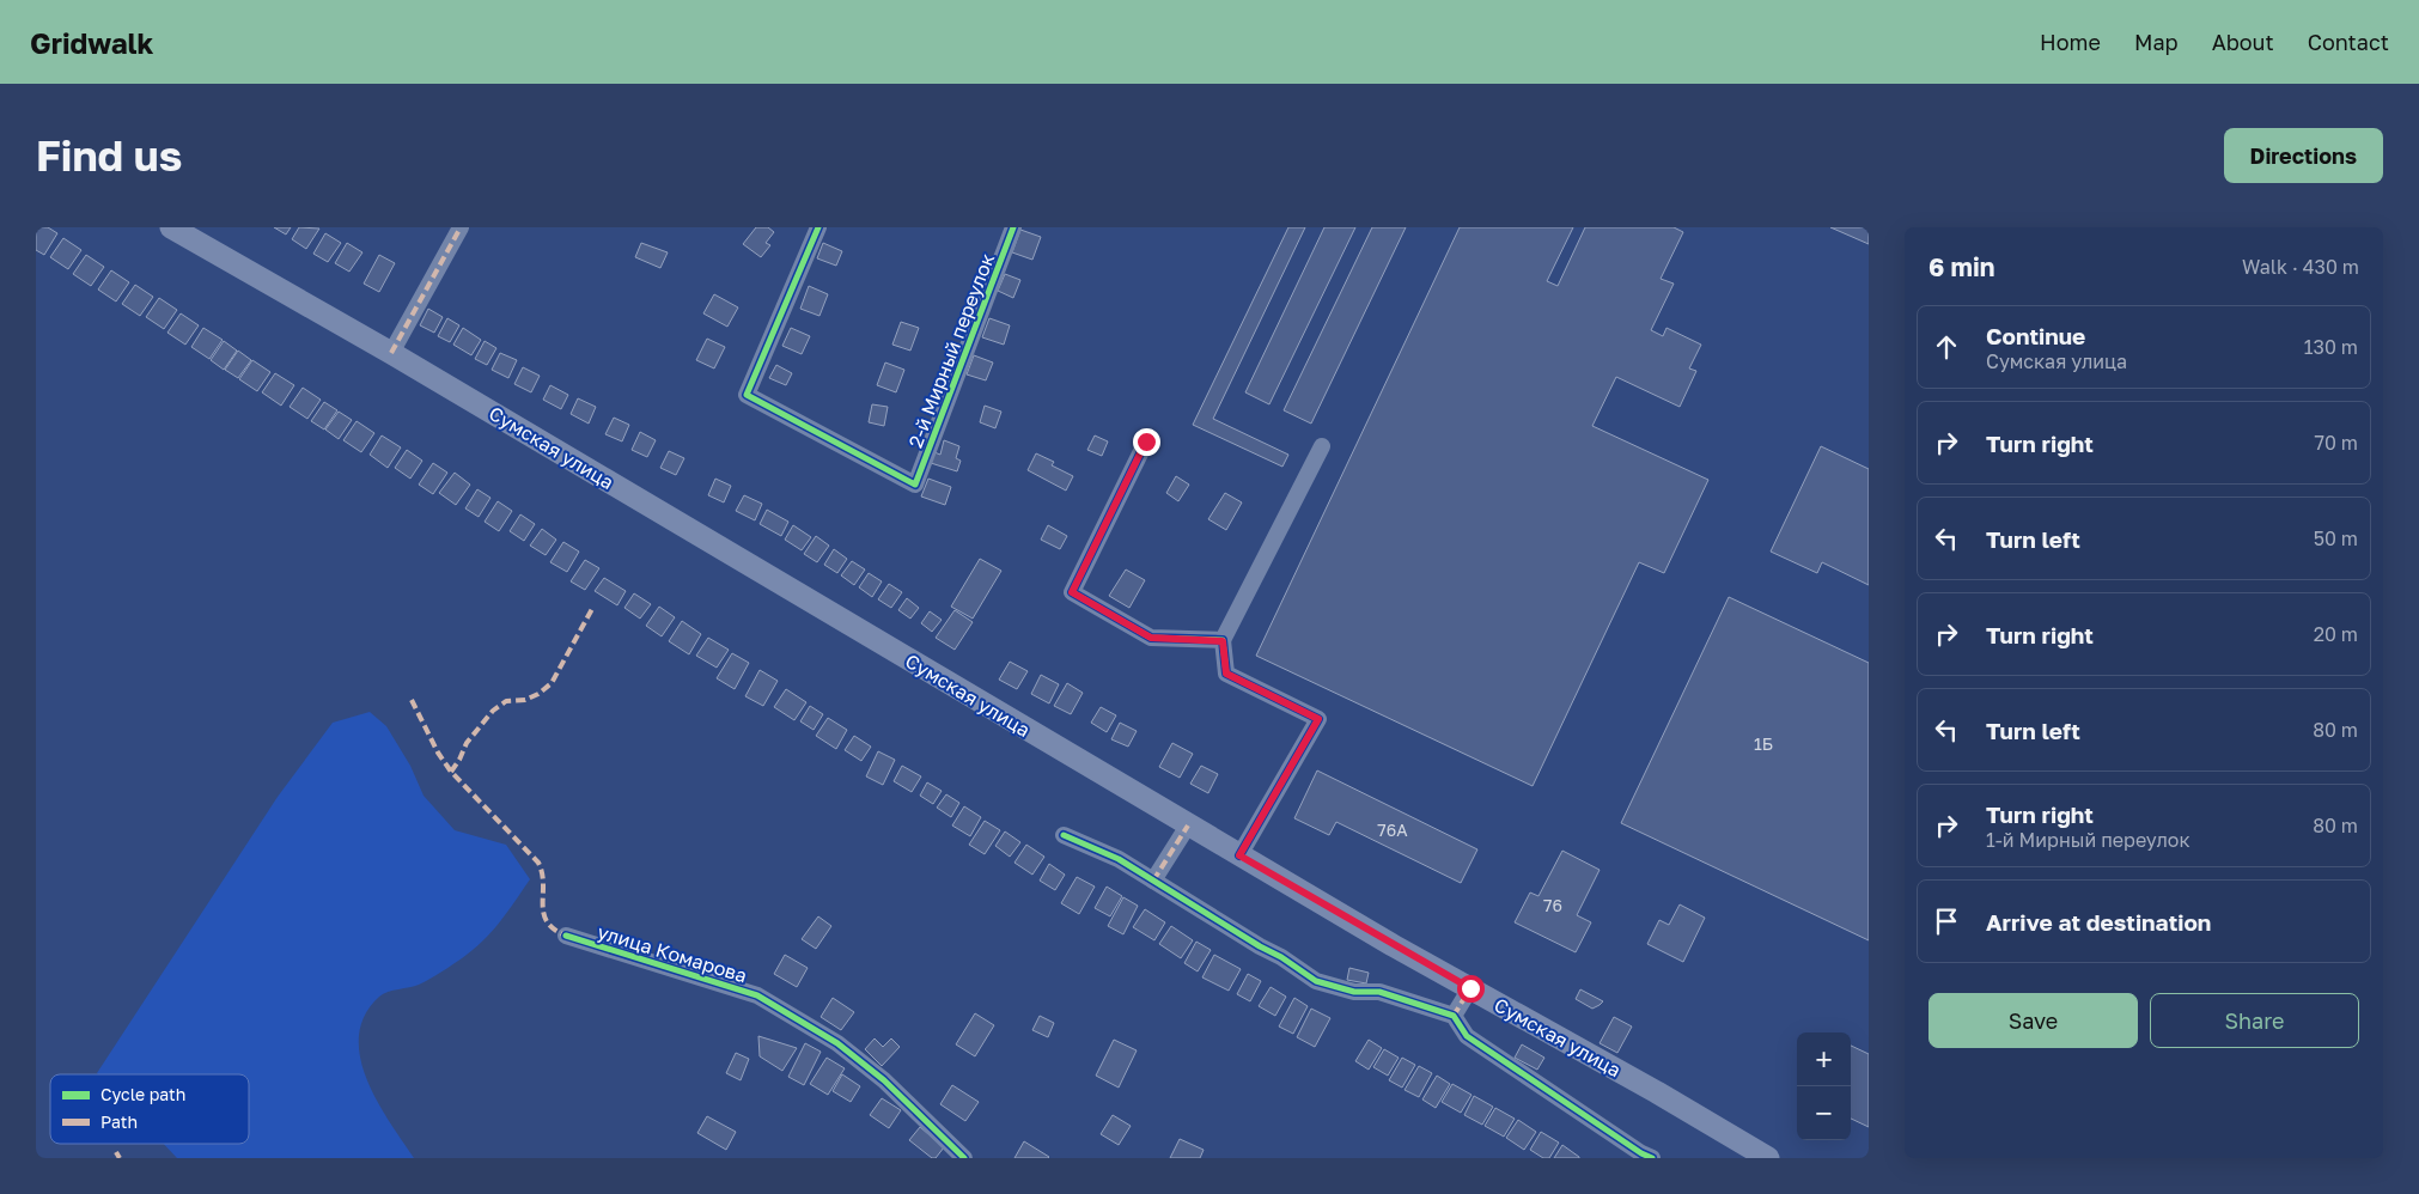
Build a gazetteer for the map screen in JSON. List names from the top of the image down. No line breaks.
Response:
{"streets":{"main road":["Сумская улица"],"street":["2-й Мирный переулок","улица Комарова"]},"house_numbers":["1Б","76А","76"],"legend":["Cycle path","Path"],"page":{"header":"Gridwalk","nav":["Home","Map","About","Contact"],"buttons":["Directions",["Save","Share"]],"title":"Find us","heading":["6 min","Walk · 430 m"],"list":[["Continue","Сумская улица","130 m"],["Turn right","70 m"],["Turn left","50 m"],["Turn right","20 m"],["Turn left","80 m"],["Turn right","1-й Мирный переулок","80 m"],"Arrive at destination"],"map_buttons":["+","−"]}}
